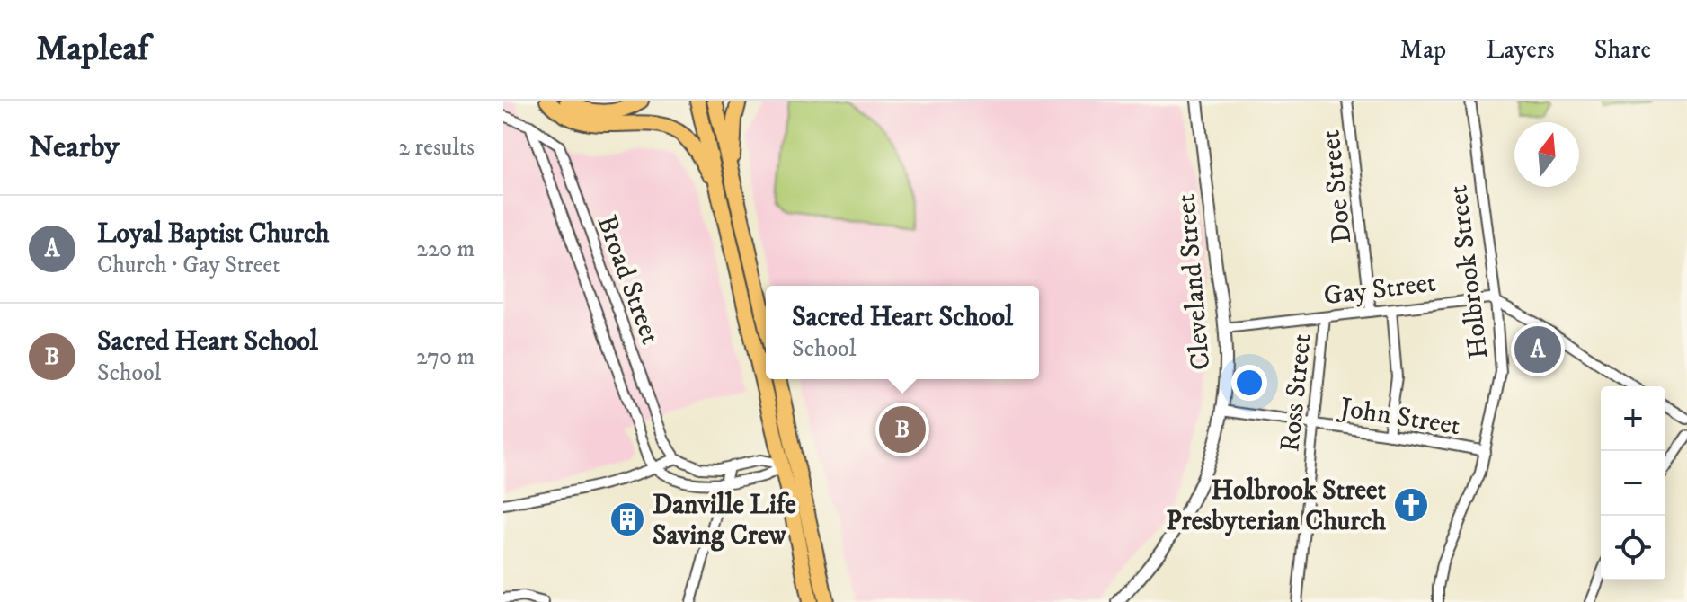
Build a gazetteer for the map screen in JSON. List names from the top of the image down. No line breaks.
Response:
{"streets":{"street":["Doe Street","Holbrook Street","Broad Street","Cleveland Street","Gay Street","Ross Street","John Street"]},"crossings":[["Doe Street","Gay Street"],["Holbrook Street","Gay Street"],["Holbrook Street","John Street"],["Cleveland Street","Gay Street"],["Cleveland Street","John Street"],["Gay Street","Ross Street"],["Ross Street","John Street"]],"places":{"church":["Holbrook Street Presbyterian Church"],"building":["Danville Life Saving Crew"]},"north":"top","page":{"header":"Mapleaf","nav":["Map","Layers","Share"],"heading":["Nearby","2 results"],"list":[{"mark":"A","name":"Loyal Baptist Church","note":"Church · Gay Street","value":"220 m"},{"mark":"B","name":"Sacred Heart School","note":"School","value":"270 m"}],"popup":["Sacred Heart School","School"],"pins":["A","B"],"map_buttons":["+","−"]}}
